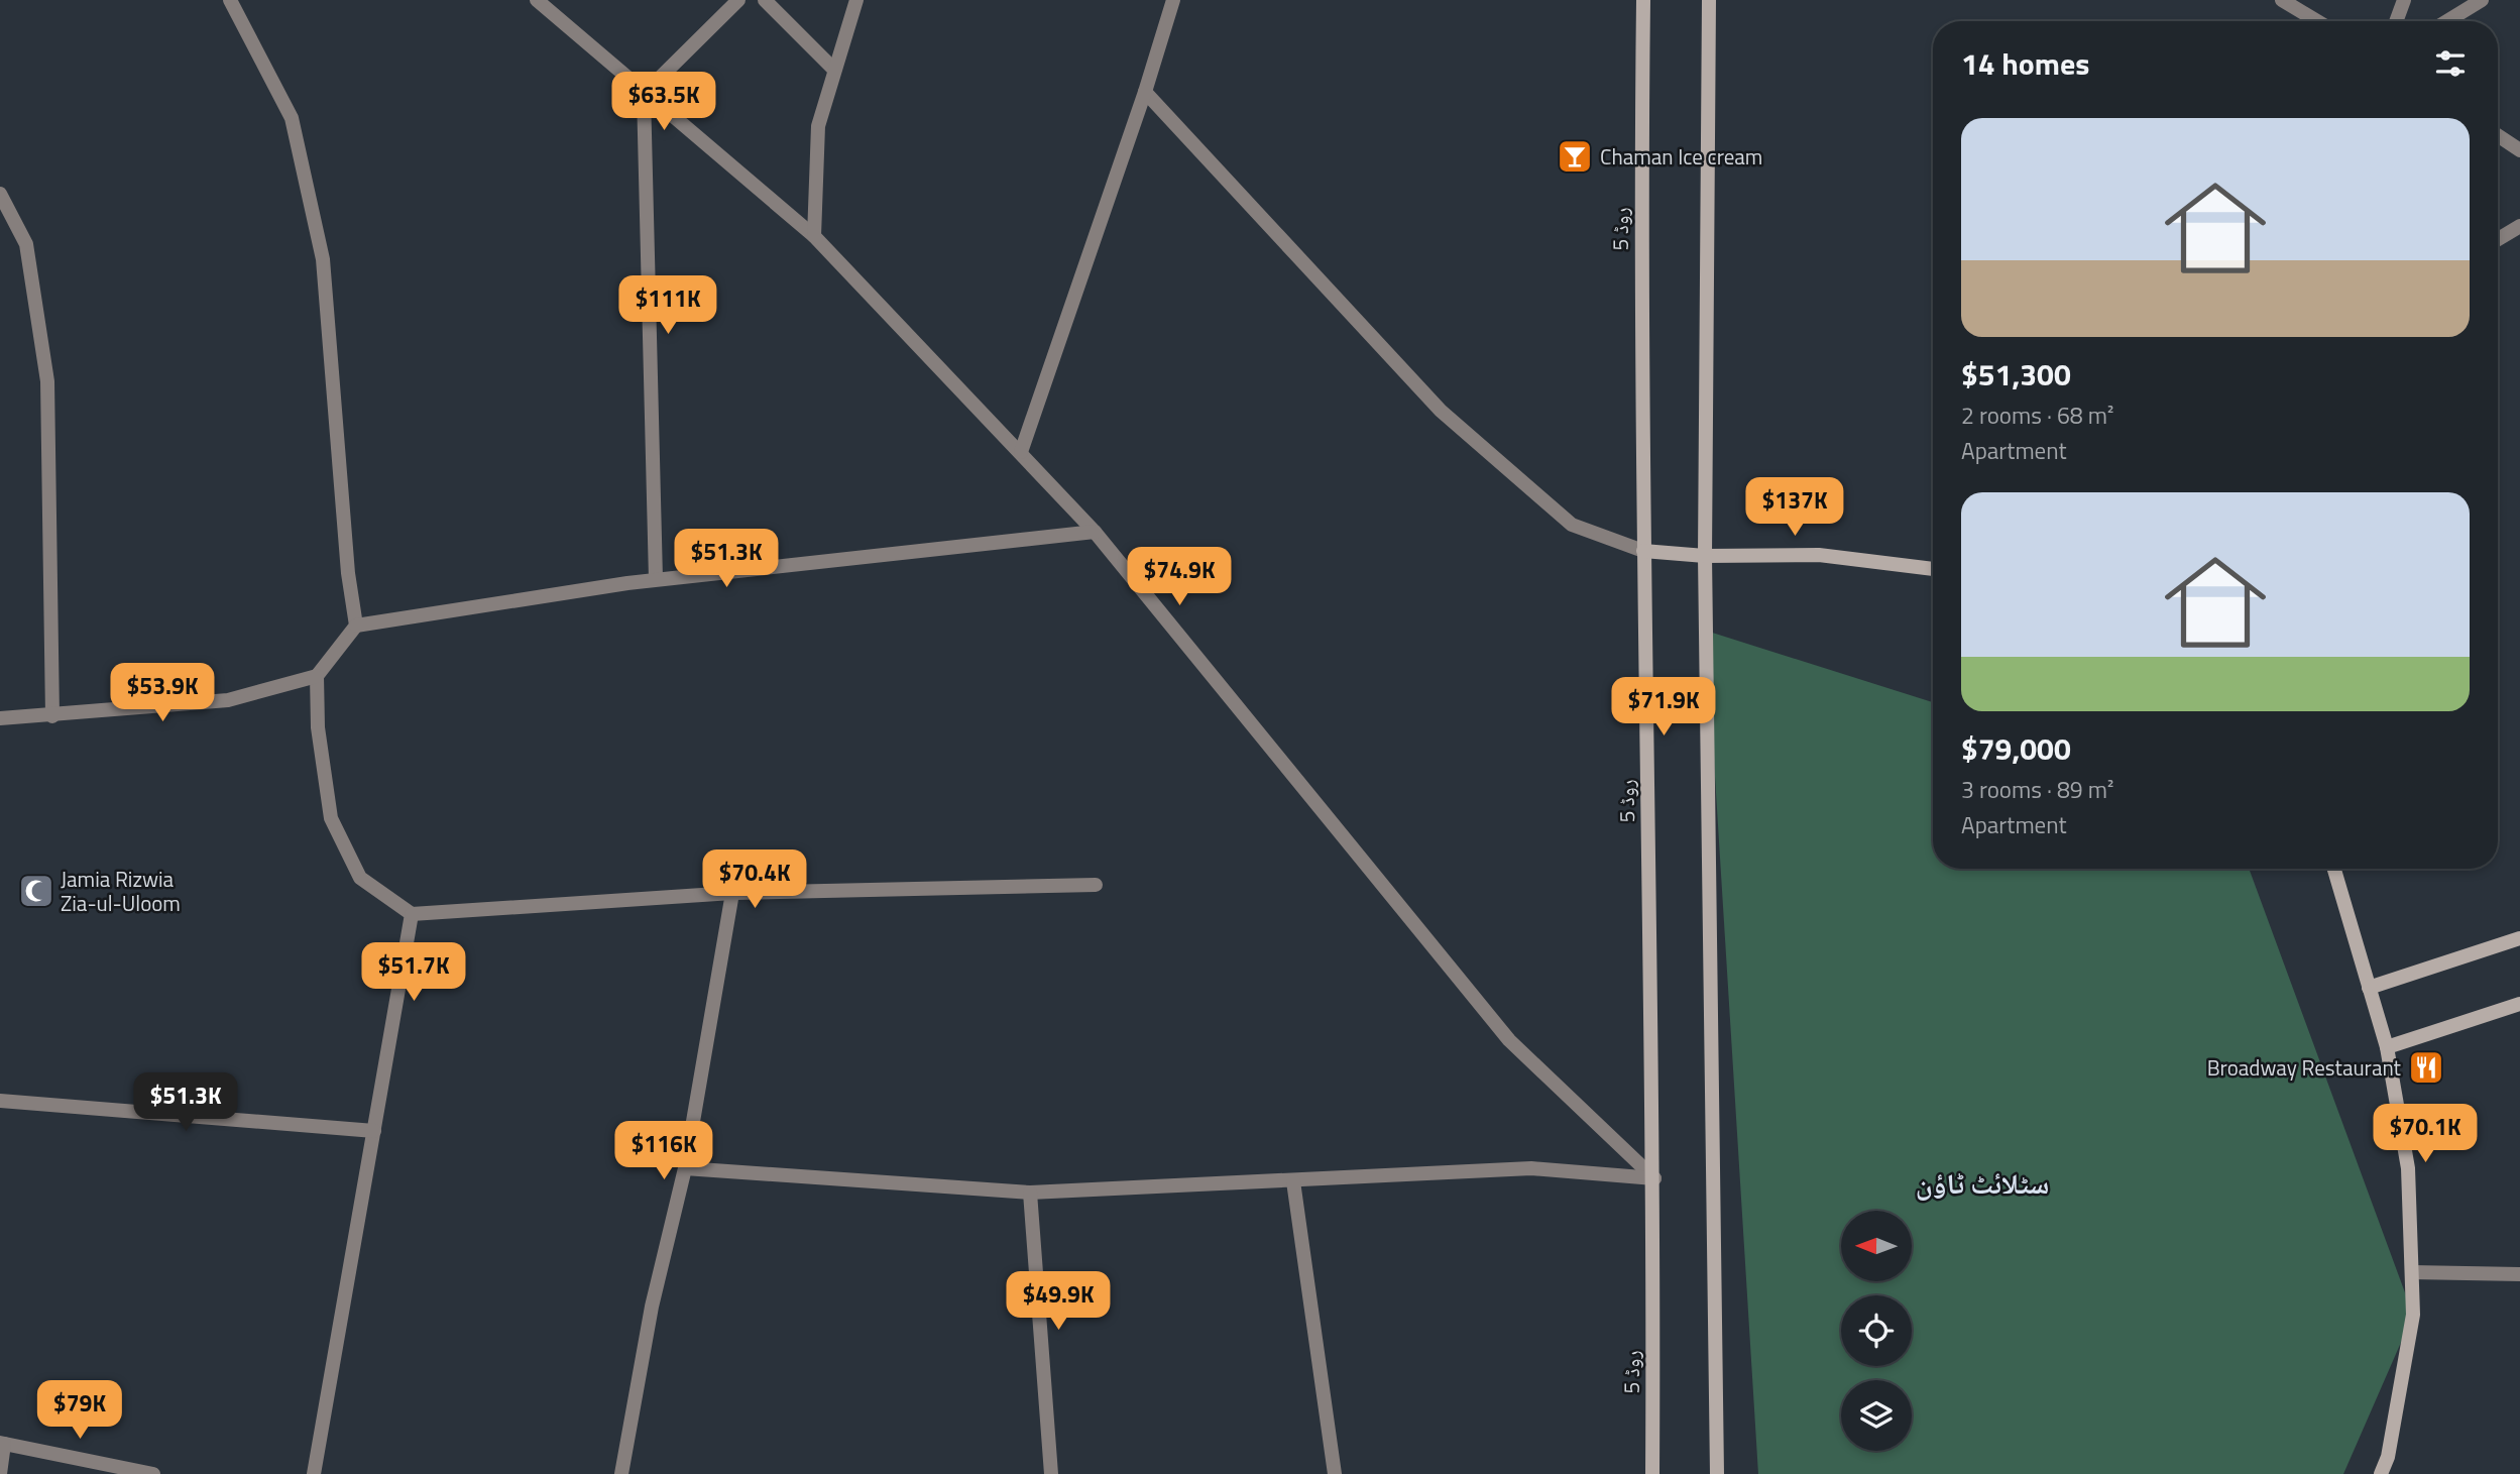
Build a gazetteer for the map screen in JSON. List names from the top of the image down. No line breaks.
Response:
{"streets":{"main road":["روڈ 5"]},"districts":["سٹلائٹ ٹاؤن"],"places":{"bar":["Chaman Ice cream"],"mosque":["Jamia Rizwia Zia-ul-Uloom"],"restaurant":["Broadway Restaurant"]},"north":"left","page":{"heading":"14 homes","price":["$63.5K","$111K","$137K","$51.3K","$74.9K","$53.9K","$71.9K","$70.4K","$51.7K","$51.3K","$70.1K","$116K","$49.9K","$79K"],"list":[{"name":"$51,300","note":"2 rooms · 68 m² · Apartment"},{"name":"$79,000","note":"3 rooms · 89 m² · Apartment"}]}}
